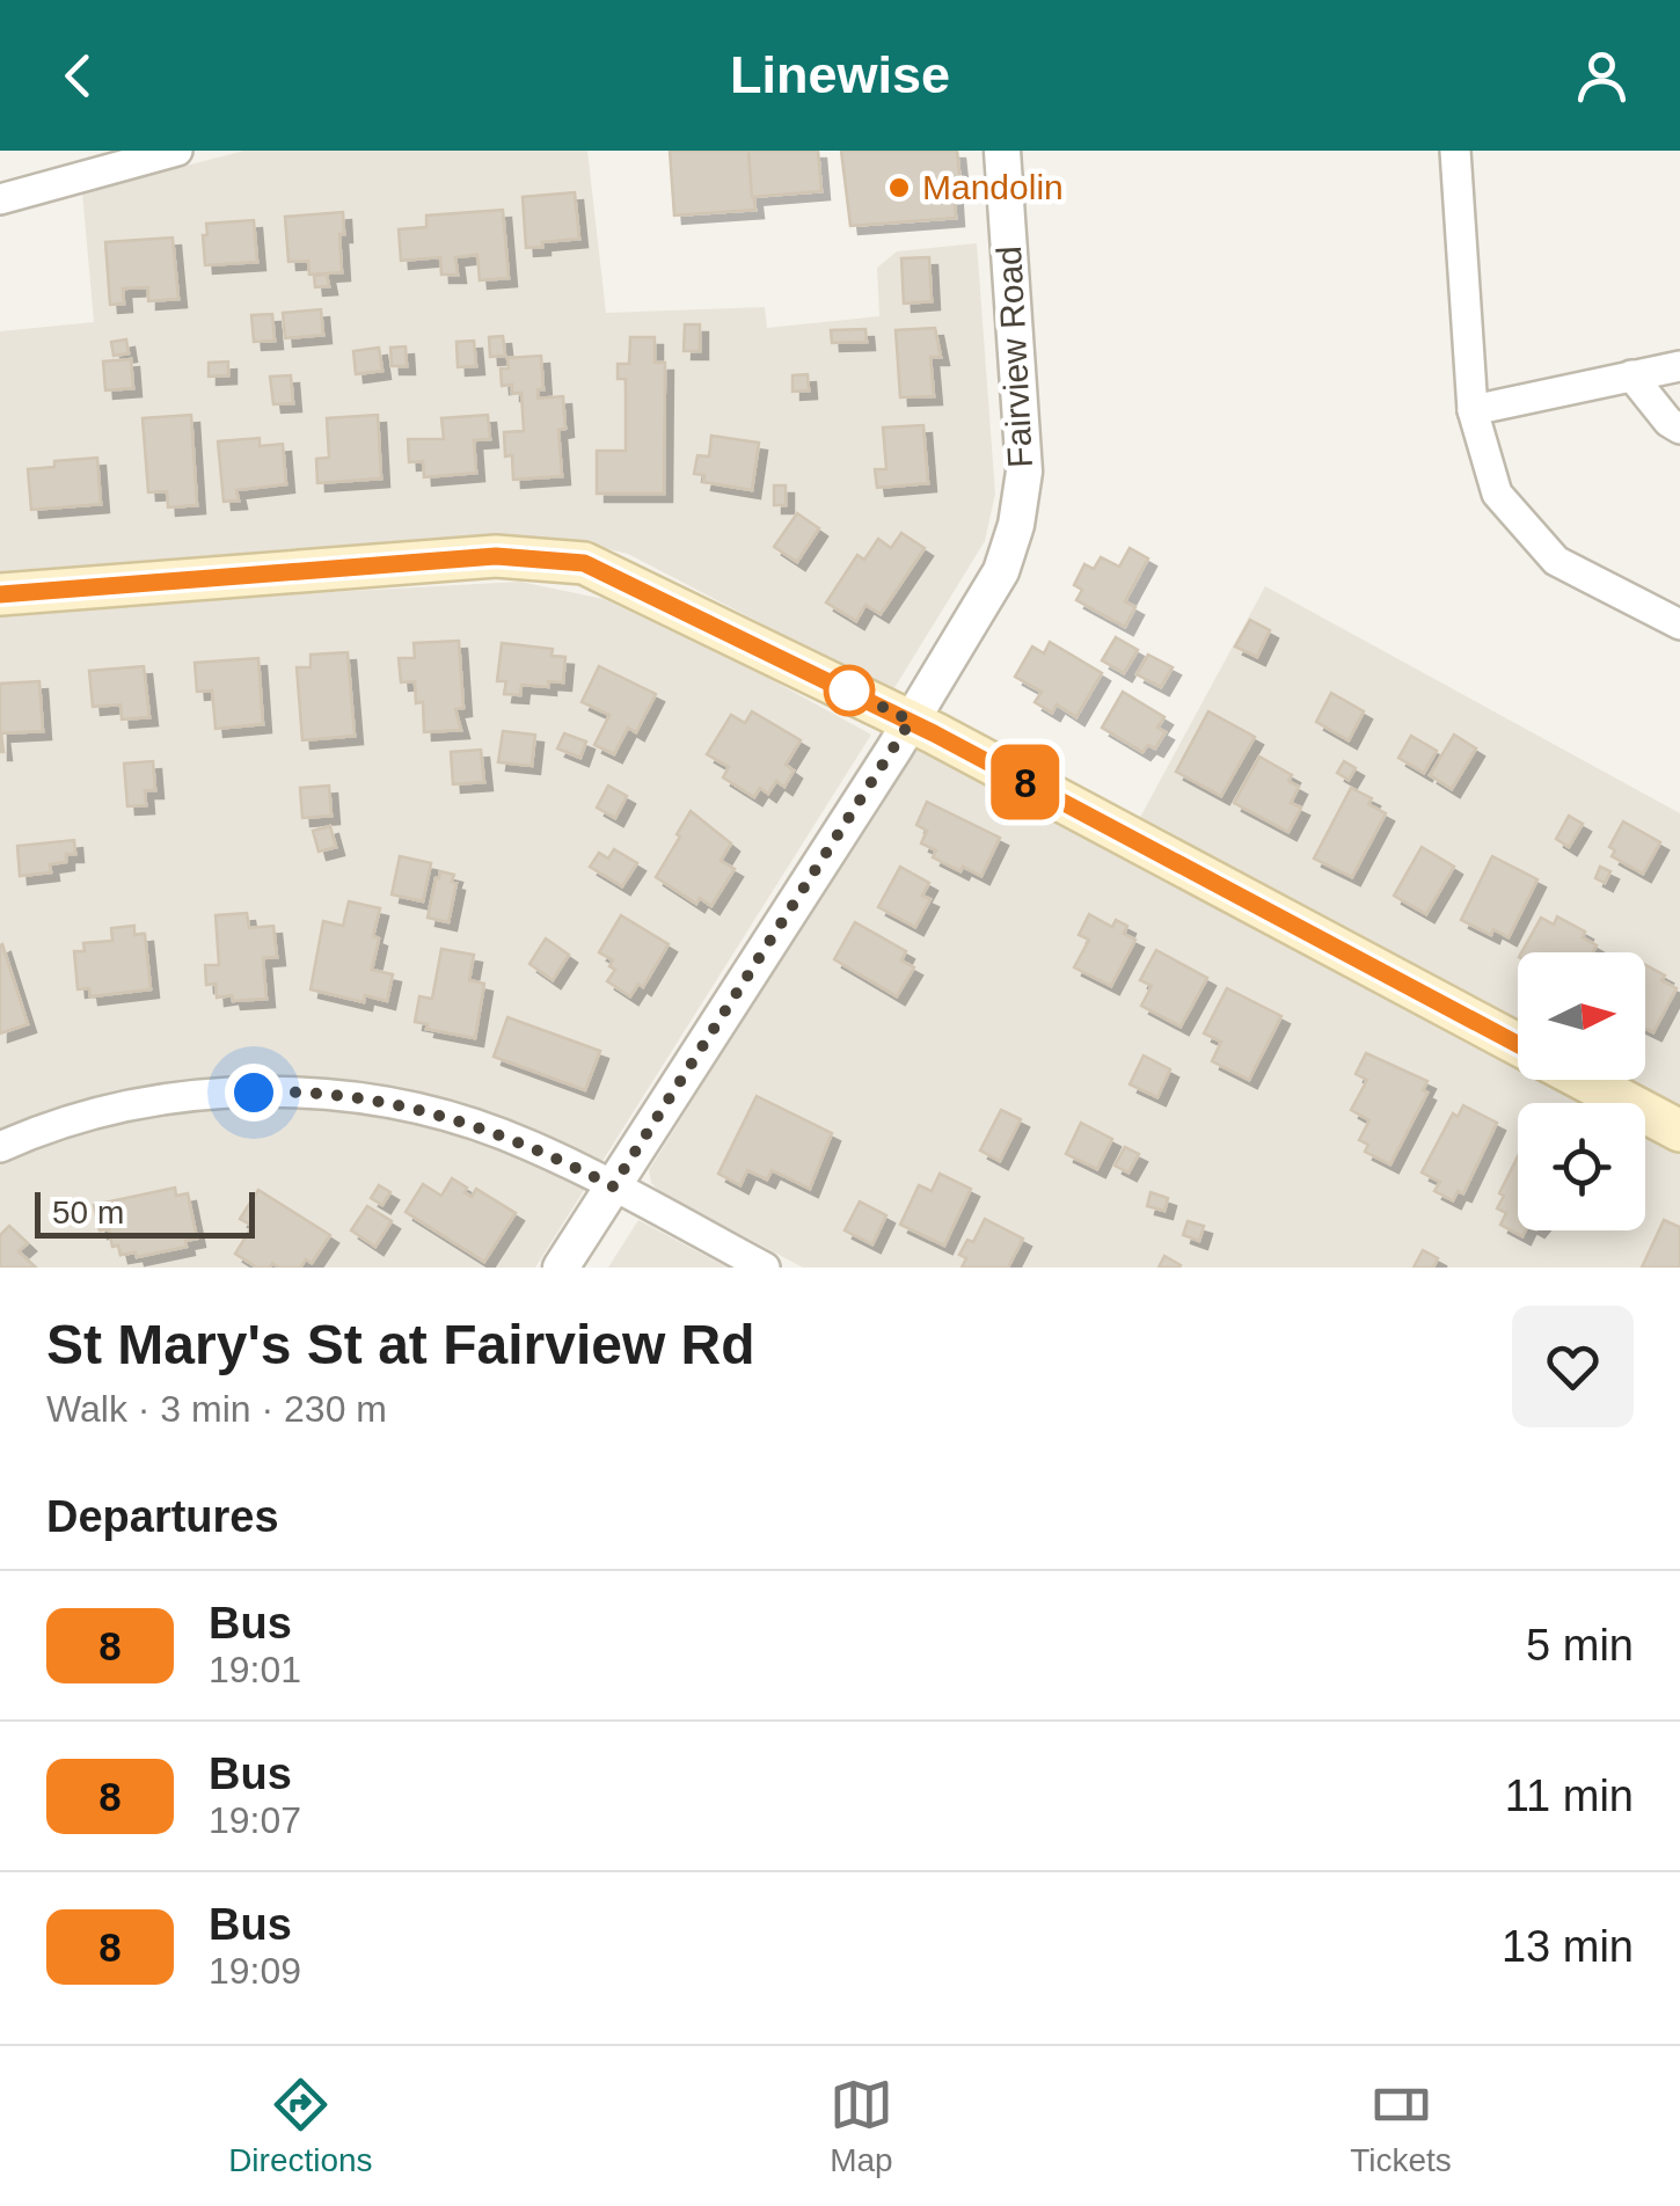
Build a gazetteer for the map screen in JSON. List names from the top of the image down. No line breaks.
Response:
{"streets":{"street":["Fairview Road"]},"places":["Mandolin"],"lines":["bus line 8"],"scale_bar":"50 m","north":"right","page":{"header":"Linewise","on_map":"8","scale":"50 m","heading":[["St Mary's St at Fairview Rd","Walk · 3 min · 230 m"],"Departures"],"list":[{"mark":"8","name":"Bus","note":"19:01","value":"5 min"},{"mark":"8","name":"Bus","note":"19:07","value":"11 min"},{"mark":"8","name":"Bus","note":"19:09","value":"13 min"}],"tabs":["Directions","Map","Tickets"]}}
